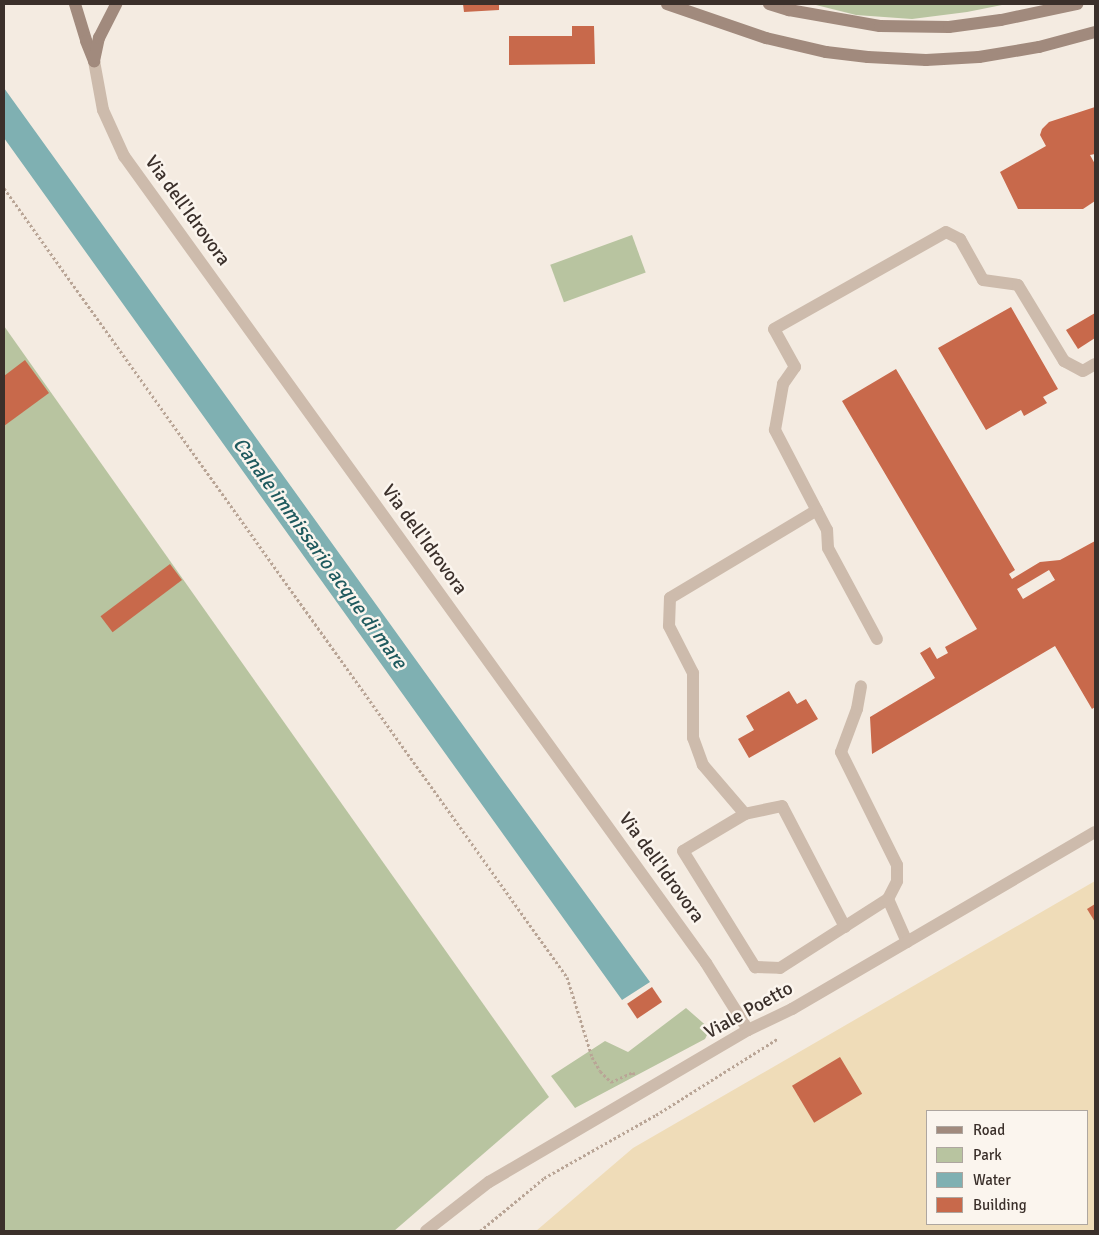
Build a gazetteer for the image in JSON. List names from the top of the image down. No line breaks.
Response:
{"streets":{"main road":["Via dell'Idrovora"],"street":["Viale Poetto"]},"crossings":[["Via dell'Idrovora","Viale Poetto"]],"water":["Canale immissario acque di mare"],"legend":["Road","Park","Water","Building"]}
